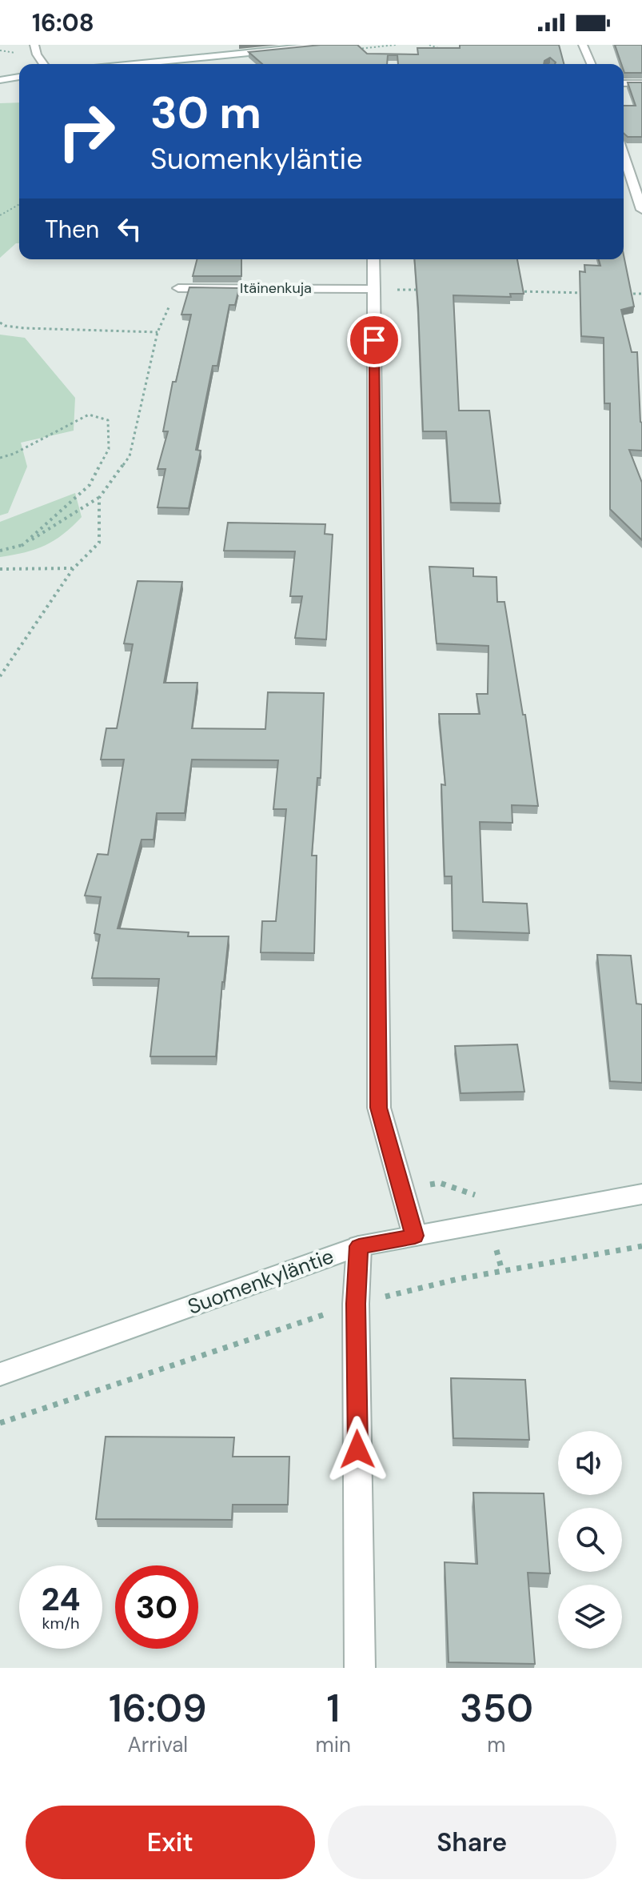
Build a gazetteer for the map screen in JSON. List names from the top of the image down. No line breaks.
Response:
{"streets":{"street":["Itäinenkuja","Suomenkyläntie"]},"page":{"status":"16:08","turn":["30 m","Suomenkyläntie"],"then":"Then","speed":"24 km/h","limit":"30","eta":["16:09","Arrival","1","min","350","m"],"buttons":["Exit","Share"]}}
